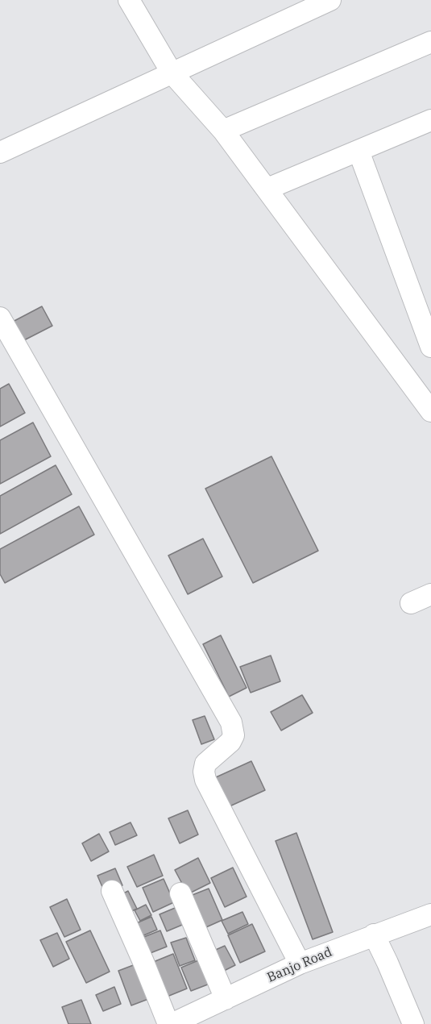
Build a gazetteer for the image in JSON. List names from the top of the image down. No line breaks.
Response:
{"streets":{"street":["Banjo Road"]}}
